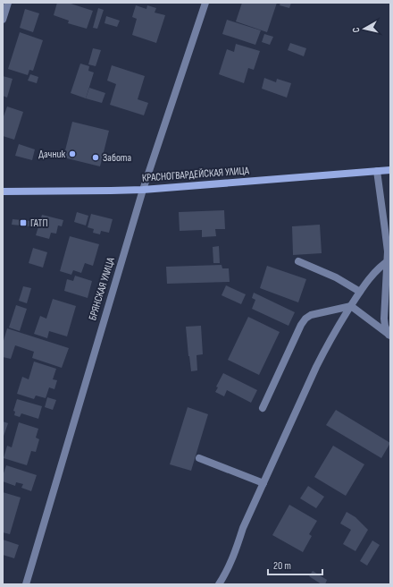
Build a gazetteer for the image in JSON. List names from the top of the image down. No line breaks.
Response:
{"streets":{"street":["КРАСНОГВАРДЕЙСКАЯ УЛИЦА","БРЯНСКАЯ УЛИЦА"]},"crossings":[["КРАСНОГВАРДЕЙСКАЯ УЛИЦА","БРЯНСКАЯ УЛИЦА"]],"places":{"other":["Дачник","Забота"],"transit":["ГАТП"]},"scale_bar":"20 m","north":"left"}
